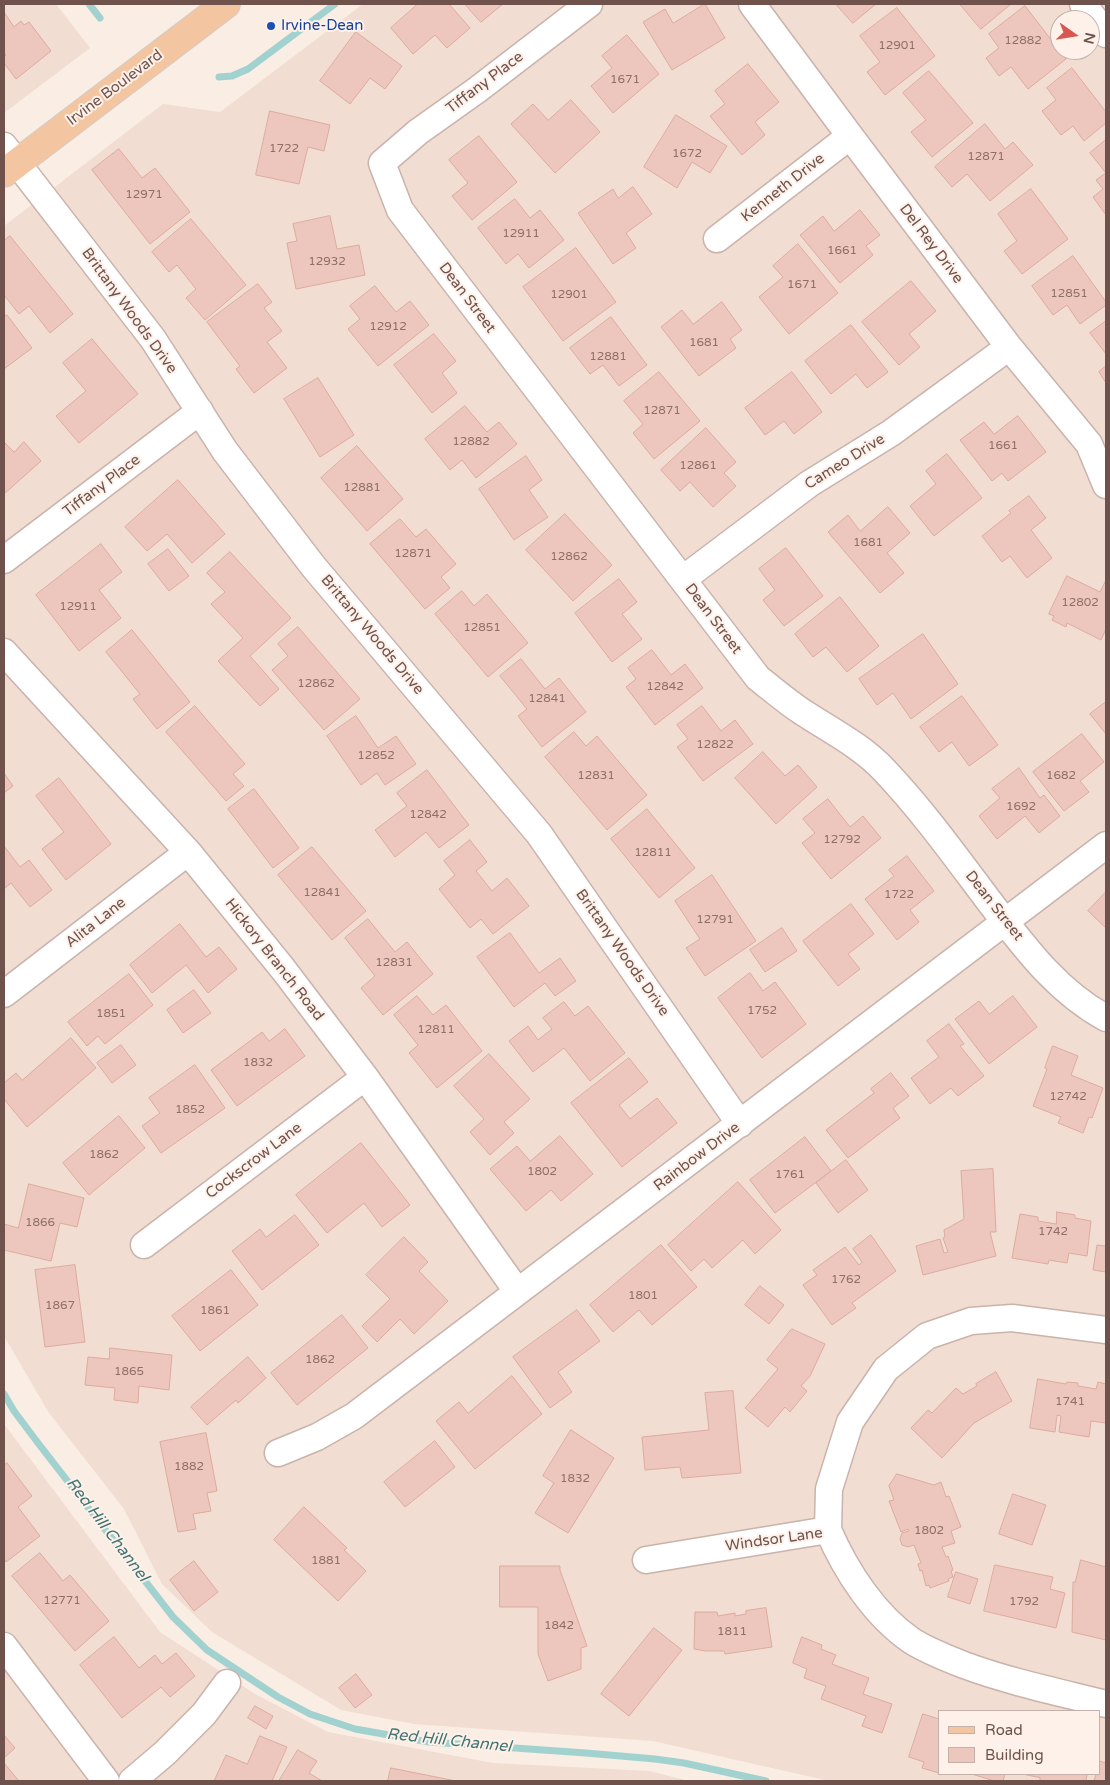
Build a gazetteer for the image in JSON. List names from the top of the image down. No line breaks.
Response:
{"streets":{"main road":["Irvine Boulevard"],"street":["Tiffany Place","Kenneth Drive","Del Rey Drive","Dean Street","Brittany Woods Drive","Cameo Drive","Alita Lane","Hickory Branch Road","Rainbow Drive","Cockscrow Lane","Windsor Lane"]},"crossings":[["Tiffany Place","Dean Street"],["Tiffany Place","Brittany Woods Drive"],["Irvine Boulevard","Brittany Woods Drive"],["Kenneth Drive","Del Rey Drive"],["Del Rey Drive","Cameo Drive"],["Dean Street","Cameo Drive"],["Dean Street","Rainbow Drive"],["Brittany Woods Drive","Rainbow Drive"],["Alita Lane","Hickory Branch Road"],["Hickory Branch Road","Rainbow Drive"],["Hickory Branch Road","Cockscrow Lane"]],"water":["Red Hill Channel"],"places":["Irvine-Dean"],"house_numbers":["12882","12901","1671","1722","1672","12871","12971","12911","1661","12932","1671","12851","12901","12912","1681","12881","12871","12882","1661","12861","12881","1681","12871","12862","12802","12911","12851","12862","12842","12841","12822","12852","12831","1682","1692","12842","12792","12811","12841","1722","12791","12831","1752","1851","12811","1832","12742","1852","1862","1802","1761","1866","1742","1762","1801","1867","1861","1862","1865","1741","1882","1832","1802","1881","12771","1792","1842","1811"],"legend":["Road","Building"],"north":"right"}
